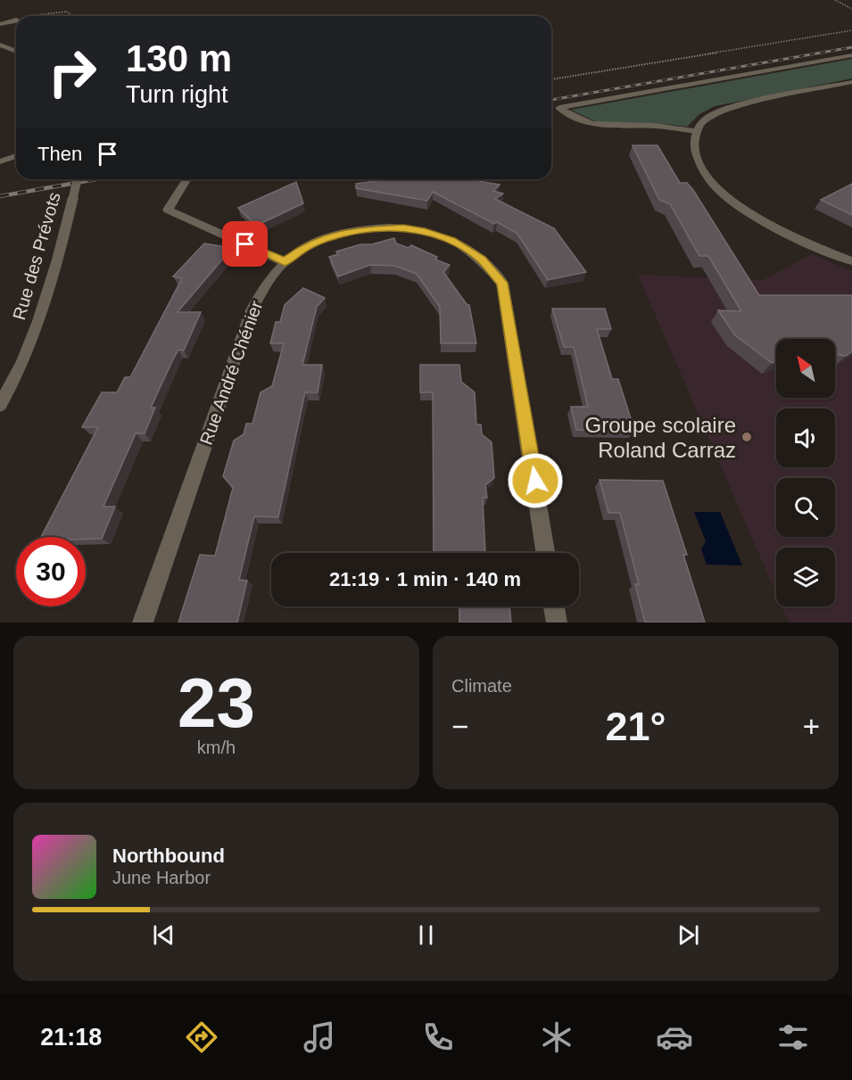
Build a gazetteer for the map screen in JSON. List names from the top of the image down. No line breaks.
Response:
{"streets":{"street":["Rue des Prévots","Rue André Chénier"]},"places":["Groupe scolaire Roland Carraz"],"north":"top left","page":{"turn":["130 m","Turn right"],"then":"Then","limit":"30","trip":"21:19 · 1 min · 140 m","tile":[["23","km/h"],"Climate"],"heat":["−","21°","+"],"song":["Northbound","June Harbor"],"tabs":"21:18"}}
